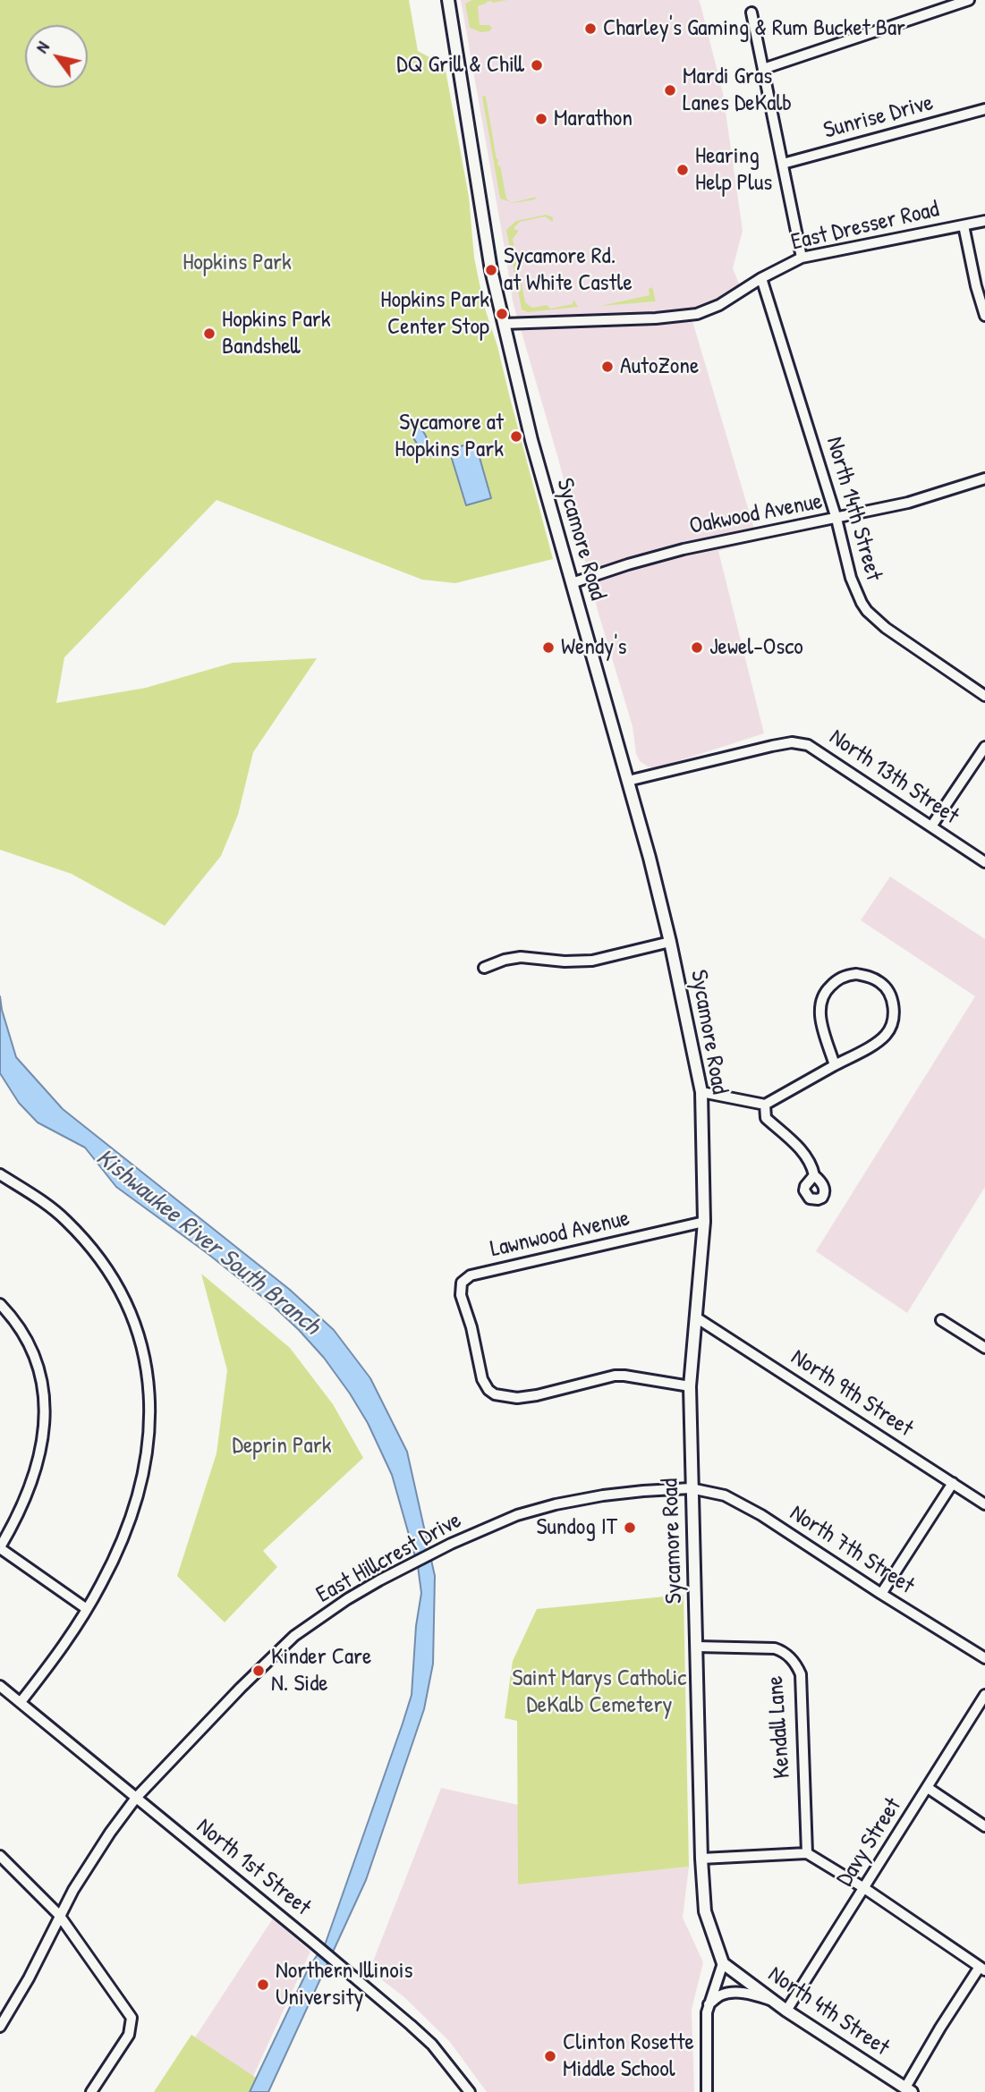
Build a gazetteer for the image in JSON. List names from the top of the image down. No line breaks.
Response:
{"streets":{"main road":["Sycamore Road","North 4th Street"],"street":["Sunrise Drive","East Dresser Road","North 14th Street","Oakwood Avenue","North 13th Street","Lawnwood Avenue","North 9th Street","North 7th Street","East Hillcrest Drive","Kendall Lane","Davy Street","North 1st Street"]},"crossings":[["East Dresser Road","North 14th Street"],["East Dresser Road","Sycamore Road"],["North 14th Street","Oakwood Avenue"],["Oakwood Avenue","Sycamore Road"],["Sycamore Road","North 13th Street"],["Sycamore Road","Lawnwood Avenue"],["Sycamore Road","North 9th Street"],["Sycamore Road","North 7th Street"],["Sycamore Road","East Hillcrest Drive"],["Sycamore Road","Kendall Lane"],["Sycamore Road","North 4th Street"],["North 7th Street","East Hillcrest Drive"],["East Hillcrest Drive","North 1st Street"],["Davy Street","North 4th Street"]],"water":["Kishwaukee River South Branch"],"parks":["Hopkins Park","Deprin Park","Saint Marys Catholic DeKalb Cemetery"],"places":["Charley's Gaming & Rum Bucket Bar","DQ Grill & Chill","Mardi Gras Lanes DeKalb","Marathon","Hearing Help Plus","Sycamore Rd. at White Castle","Hopkins Park Center Stop","Hopkins Park Bandshell","AutoZone","Sycamore at Hopkins Park","Wendy's","Jewel-Osco","Sundog IT","Kinder Care N. Side","Northern Illinois University","Clinton Rosette Middle School"],"north":"top left"}
